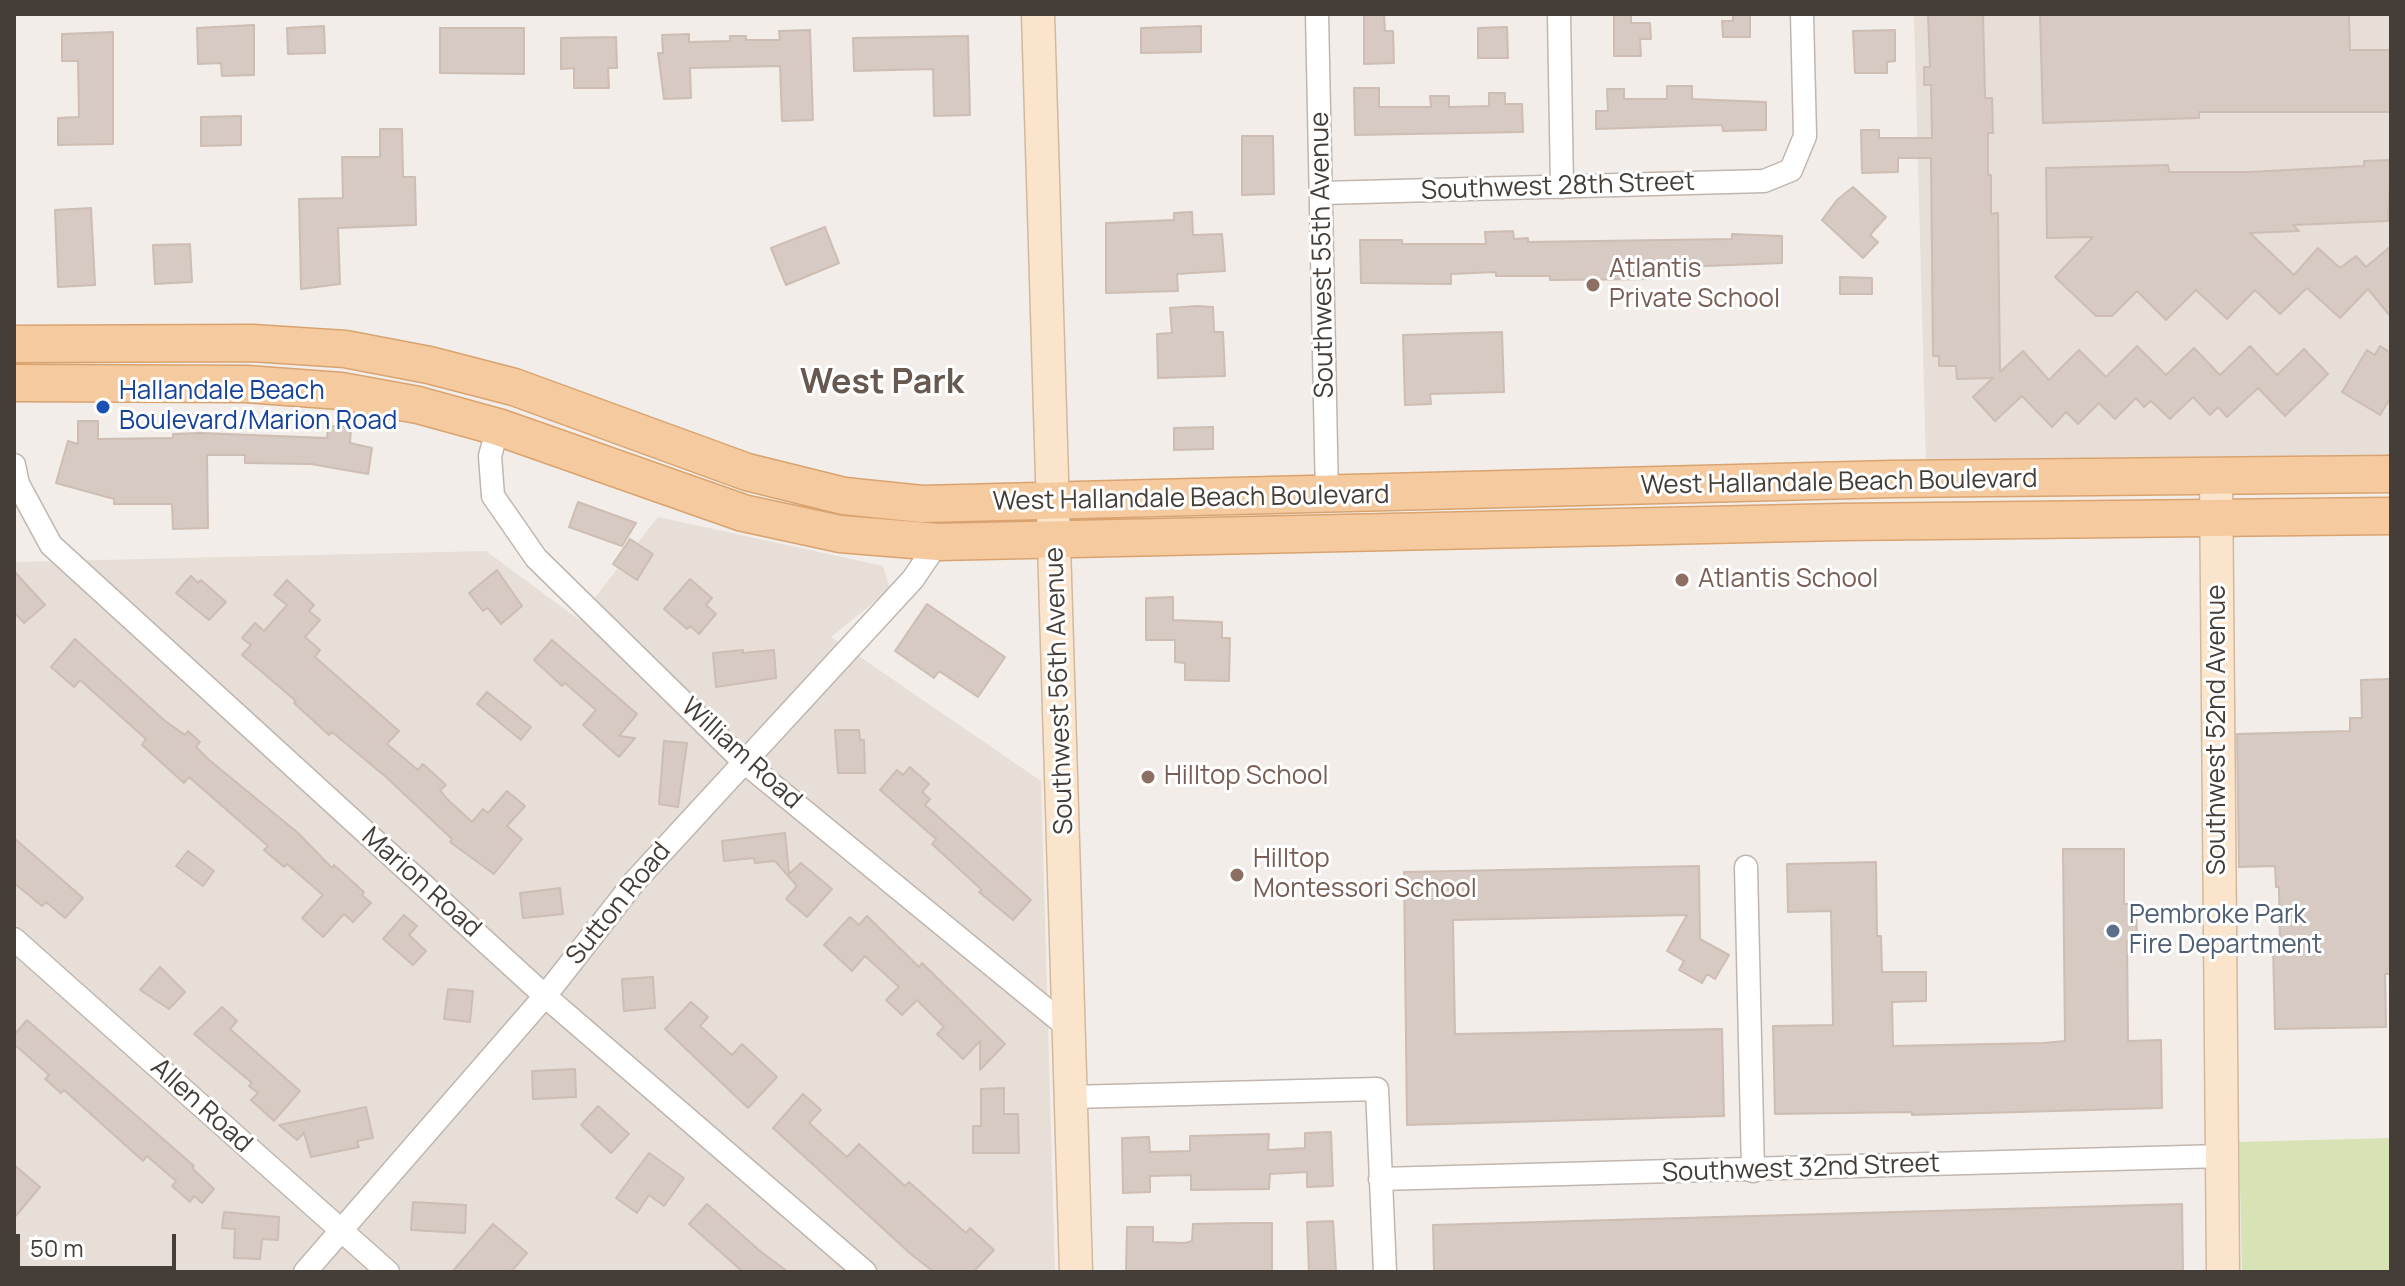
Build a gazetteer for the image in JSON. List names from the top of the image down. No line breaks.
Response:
{"streets":{"main road":["West Hallandale Beach Boulevard"],"street":["Southwest 28th Street","Southwest 55th Avenue","Southwest 56th Avenue","Southwest 52nd Avenue","William Road","Marion Road","Sutton Road","Allen Road","Southwest 32nd Street"]},"crossings":[["Southwest 28th Street","Southwest 55th Avenue"],["Southwest 55th Avenue","West Hallandale Beach Boulevard"],["West Hallandale Beach Boulevard","Southwest 56th Avenue"],["West Hallandale Beach Boulevard","Southwest 52nd Avenue"],["West Hallandale Beach Boulevard","William Road"],["West Hallandale Beach Boulevard","Sutton Road"],["Southwest 56th Avenue","William Road"],["Southwest 52nd Avenue","Southwest 32nd Street"],["William Road","Sutton Road"],["Marion Road","Sutton Road"],["Sutton Road","Allen Road"]],"districts":["West Park"],"places":["Atlantis Private School","Hallandale Beach Boulevard/Marion Road","Atlantis School","Hilltop School","Hilltop Montessori School","Pembroke Park Fire Department"],"scale_bar":"50 m"}
